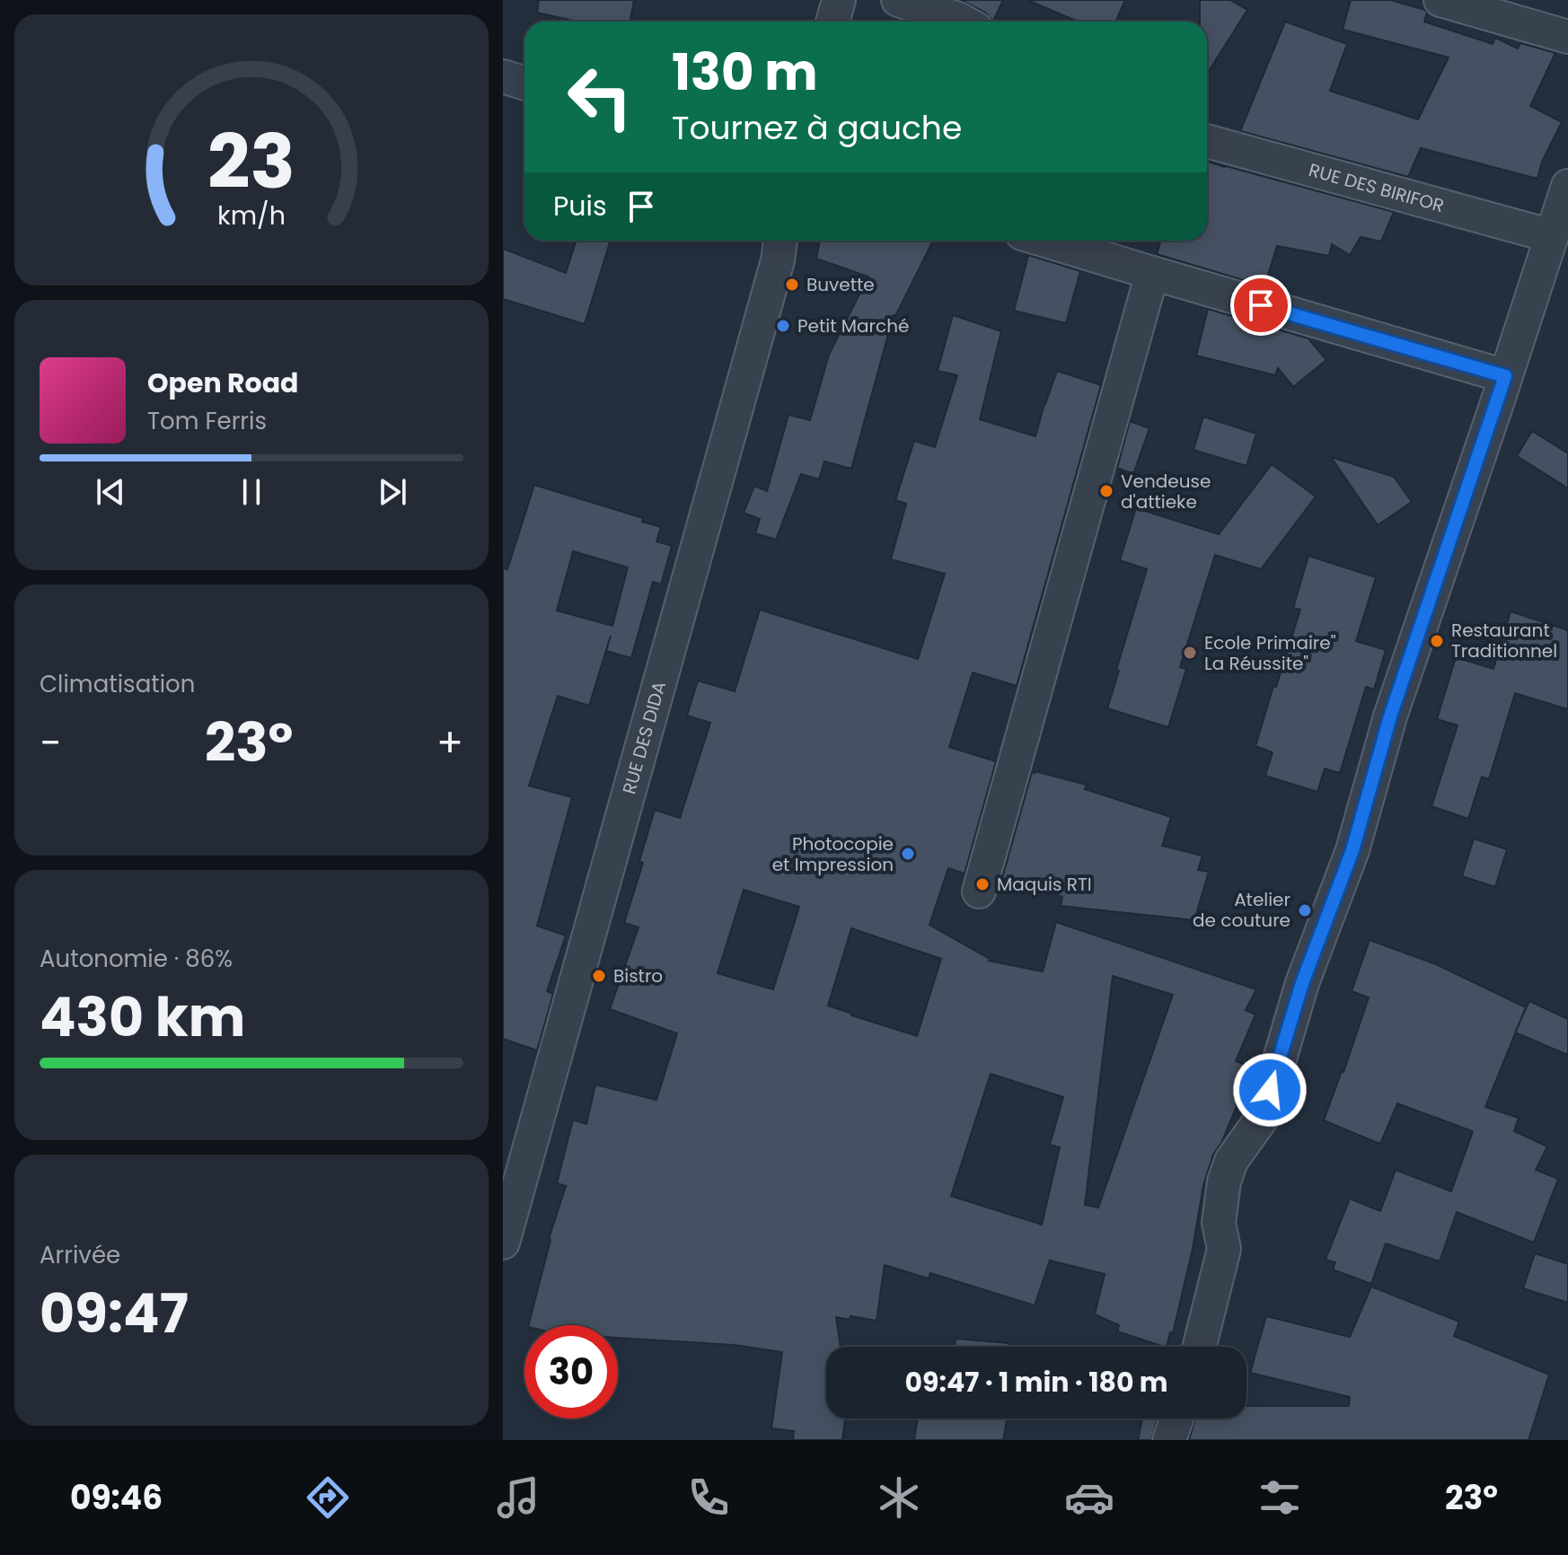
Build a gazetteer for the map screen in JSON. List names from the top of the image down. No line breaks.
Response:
{"streets":{"street":["RUE DES BIRIFOR","RUE DES DIDA"]},"places":["Buvette","Petit Marché","Vendeuse d'attieke","Restaurant Traditionnel","Ecole Primaire\" La Réussite\"","Photocopie et Impression","Maquis RTI","Atelier de couture","Bistro"],"page":{"turn":["130 m","Tournez à gauche"],"then":"Puis","song":["Open Road","Tom Ferris"],"tile":["Climatisation",["Autonomie · 86%","430 km"],["Arrivée","09:47"]],"heat":["−","23°","+"],"limit":"30","trip":"09:47 · 1 min · 180 m","tabs":["09:46","23°"],"gauge":["23","km/h"]}}
